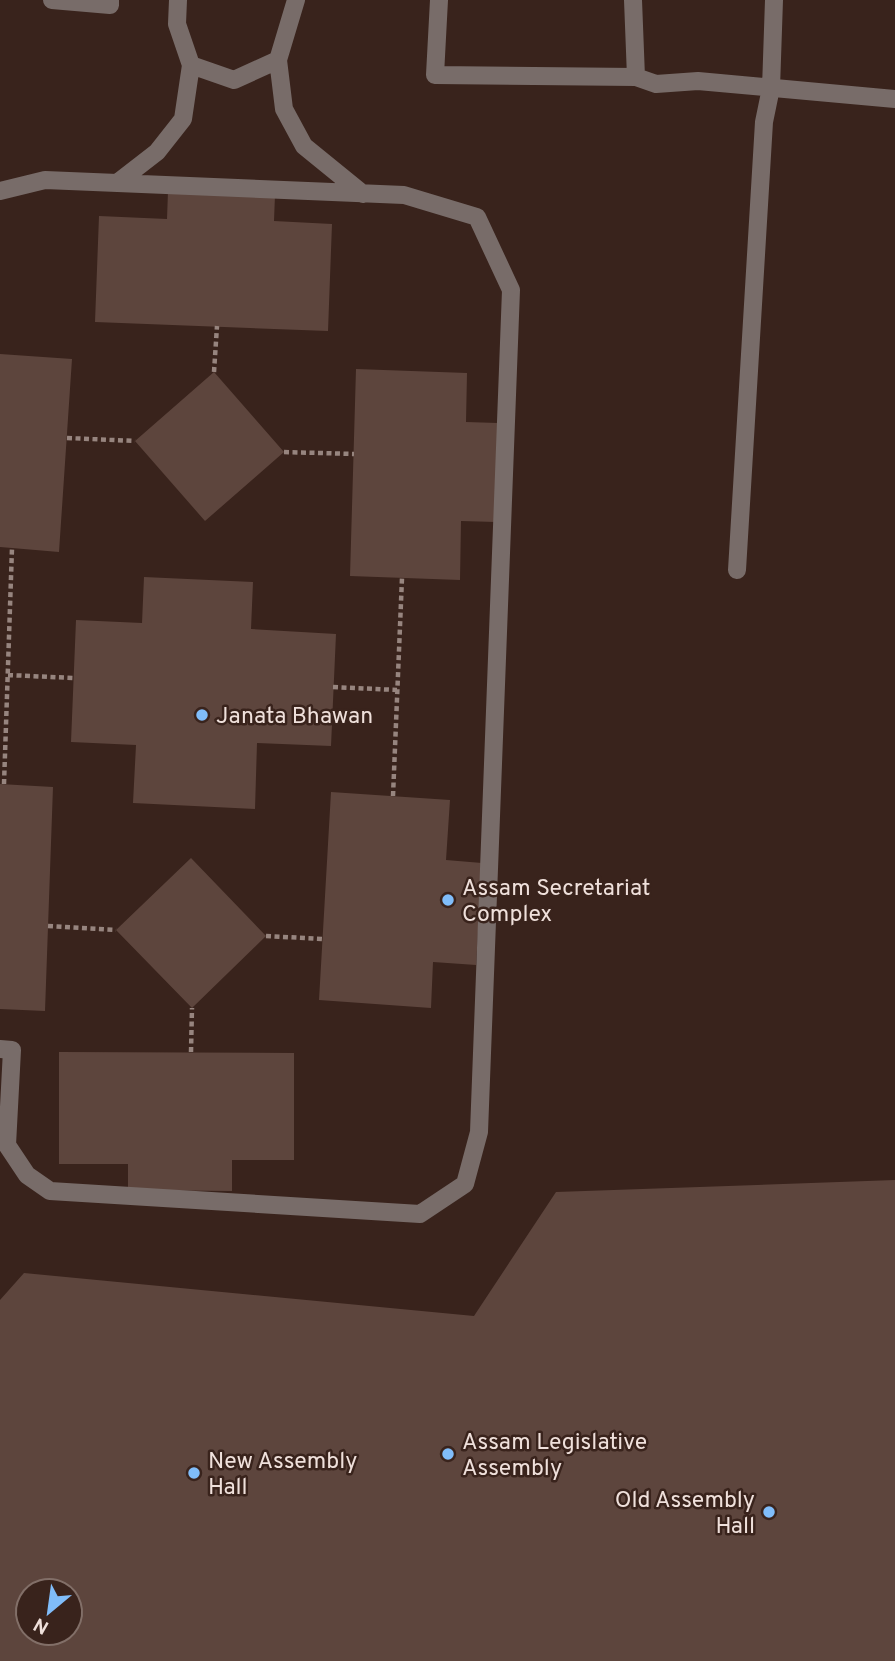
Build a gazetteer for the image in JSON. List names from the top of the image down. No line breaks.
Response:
{"places":["Janata Bhawan","Assam Secretariat Complex","Assam Legislative Assembly","New Assembly Hall","Old Assembly Hall"],"north":"bottom left"}
